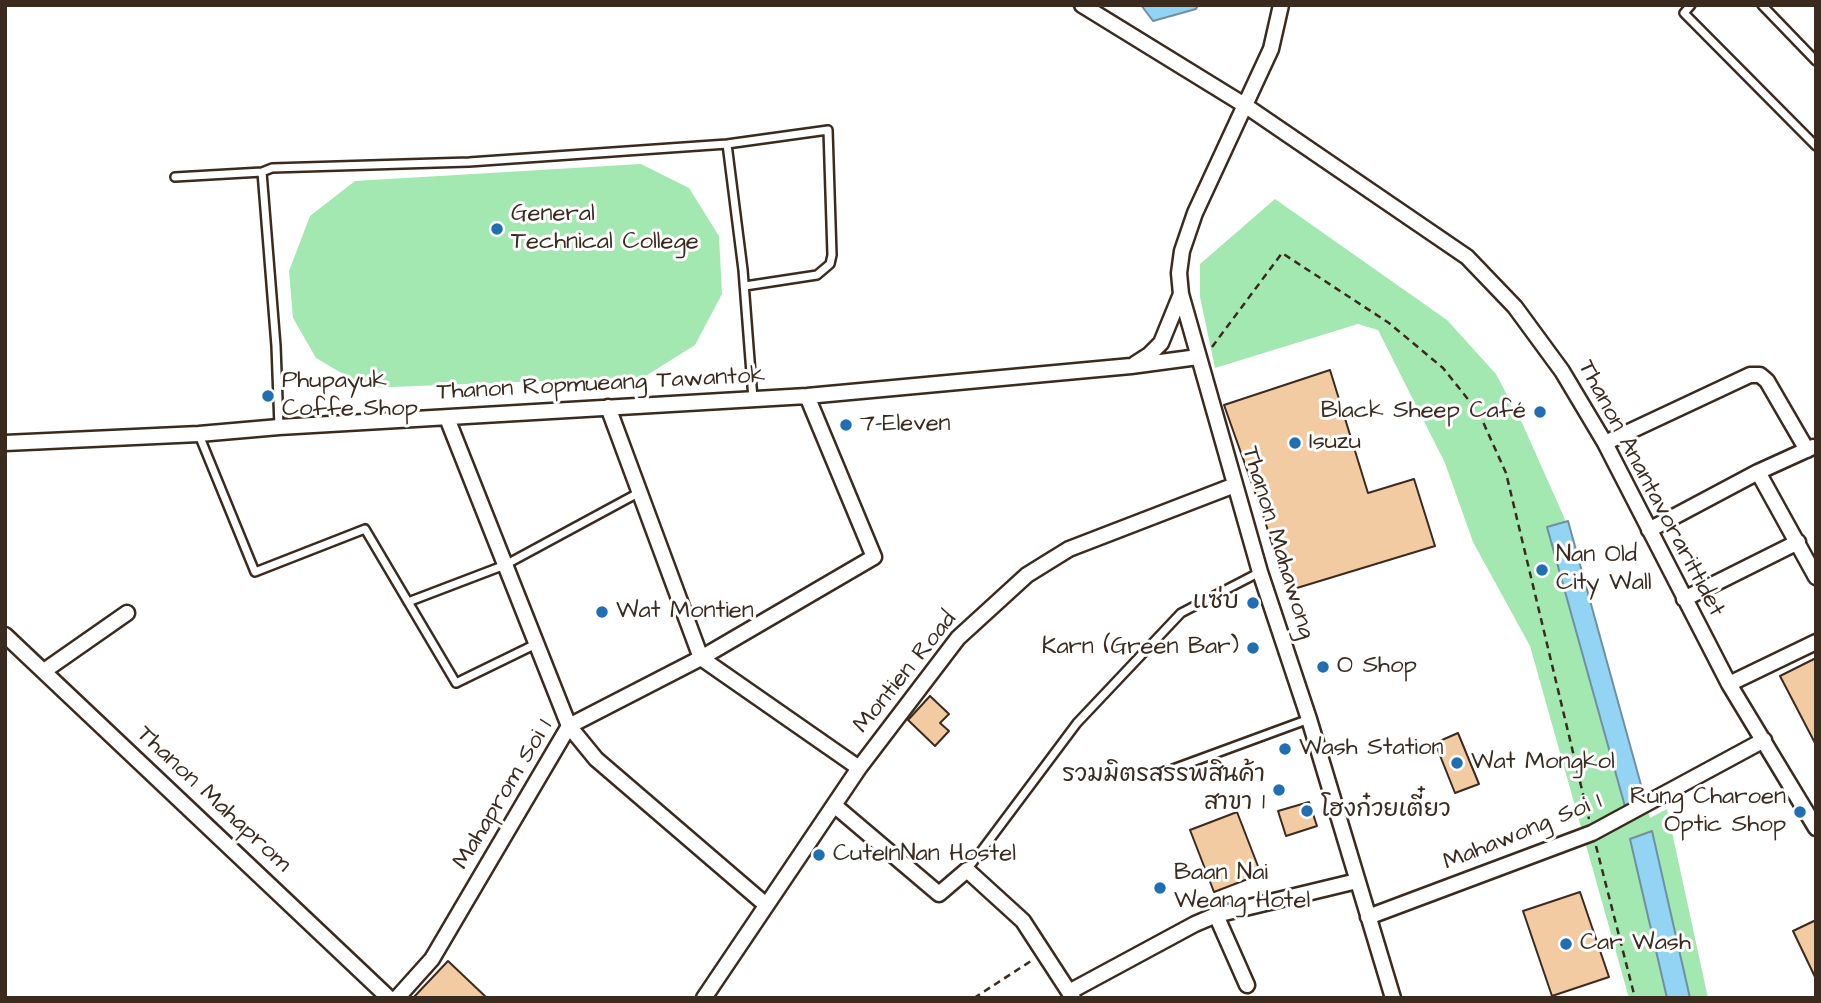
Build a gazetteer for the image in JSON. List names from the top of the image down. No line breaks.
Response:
{"streets":{"street":["Thanon Ropmueang Tawantok","Thanon Anantavorarittidet","Thanon Mahawong","Montien Road","Mahaprom Soi 1","Thanon Mahaprom","Mahawong Soi 1"]},"crossings":[["Thanon Ropmueang Tawantok","Thanon Mahawong"],["Thanon Ropmueang Tawantok","Mahaprom Soi 1"],["Thanon Anantavorarittidet","Thanon Mahawong"],["Thanon Anantavorarittidet","Mahawong Soi 1"],["Thanon Mahawong","Montien Road"],["Thanon Mahawong","Mahawong Soi 1"]],"places":["General Technical College","Phupayuk Coffe Shop","Black Sheep Café","7-Eleven","Isuzu","Nan Old City Wall","แซ่บ","Wat Montien","Karn (Green Bar)","O Shop","Wash Station","Wat Mongkol","รวมมิตรสรรพสินค้า สาขา 1","โฮงก๋วยเตี๋ยว","Rung Charoen Optic Shop","CuteInNan Hostel","Baan Nai Weang Hotel","Car Wash"]}
